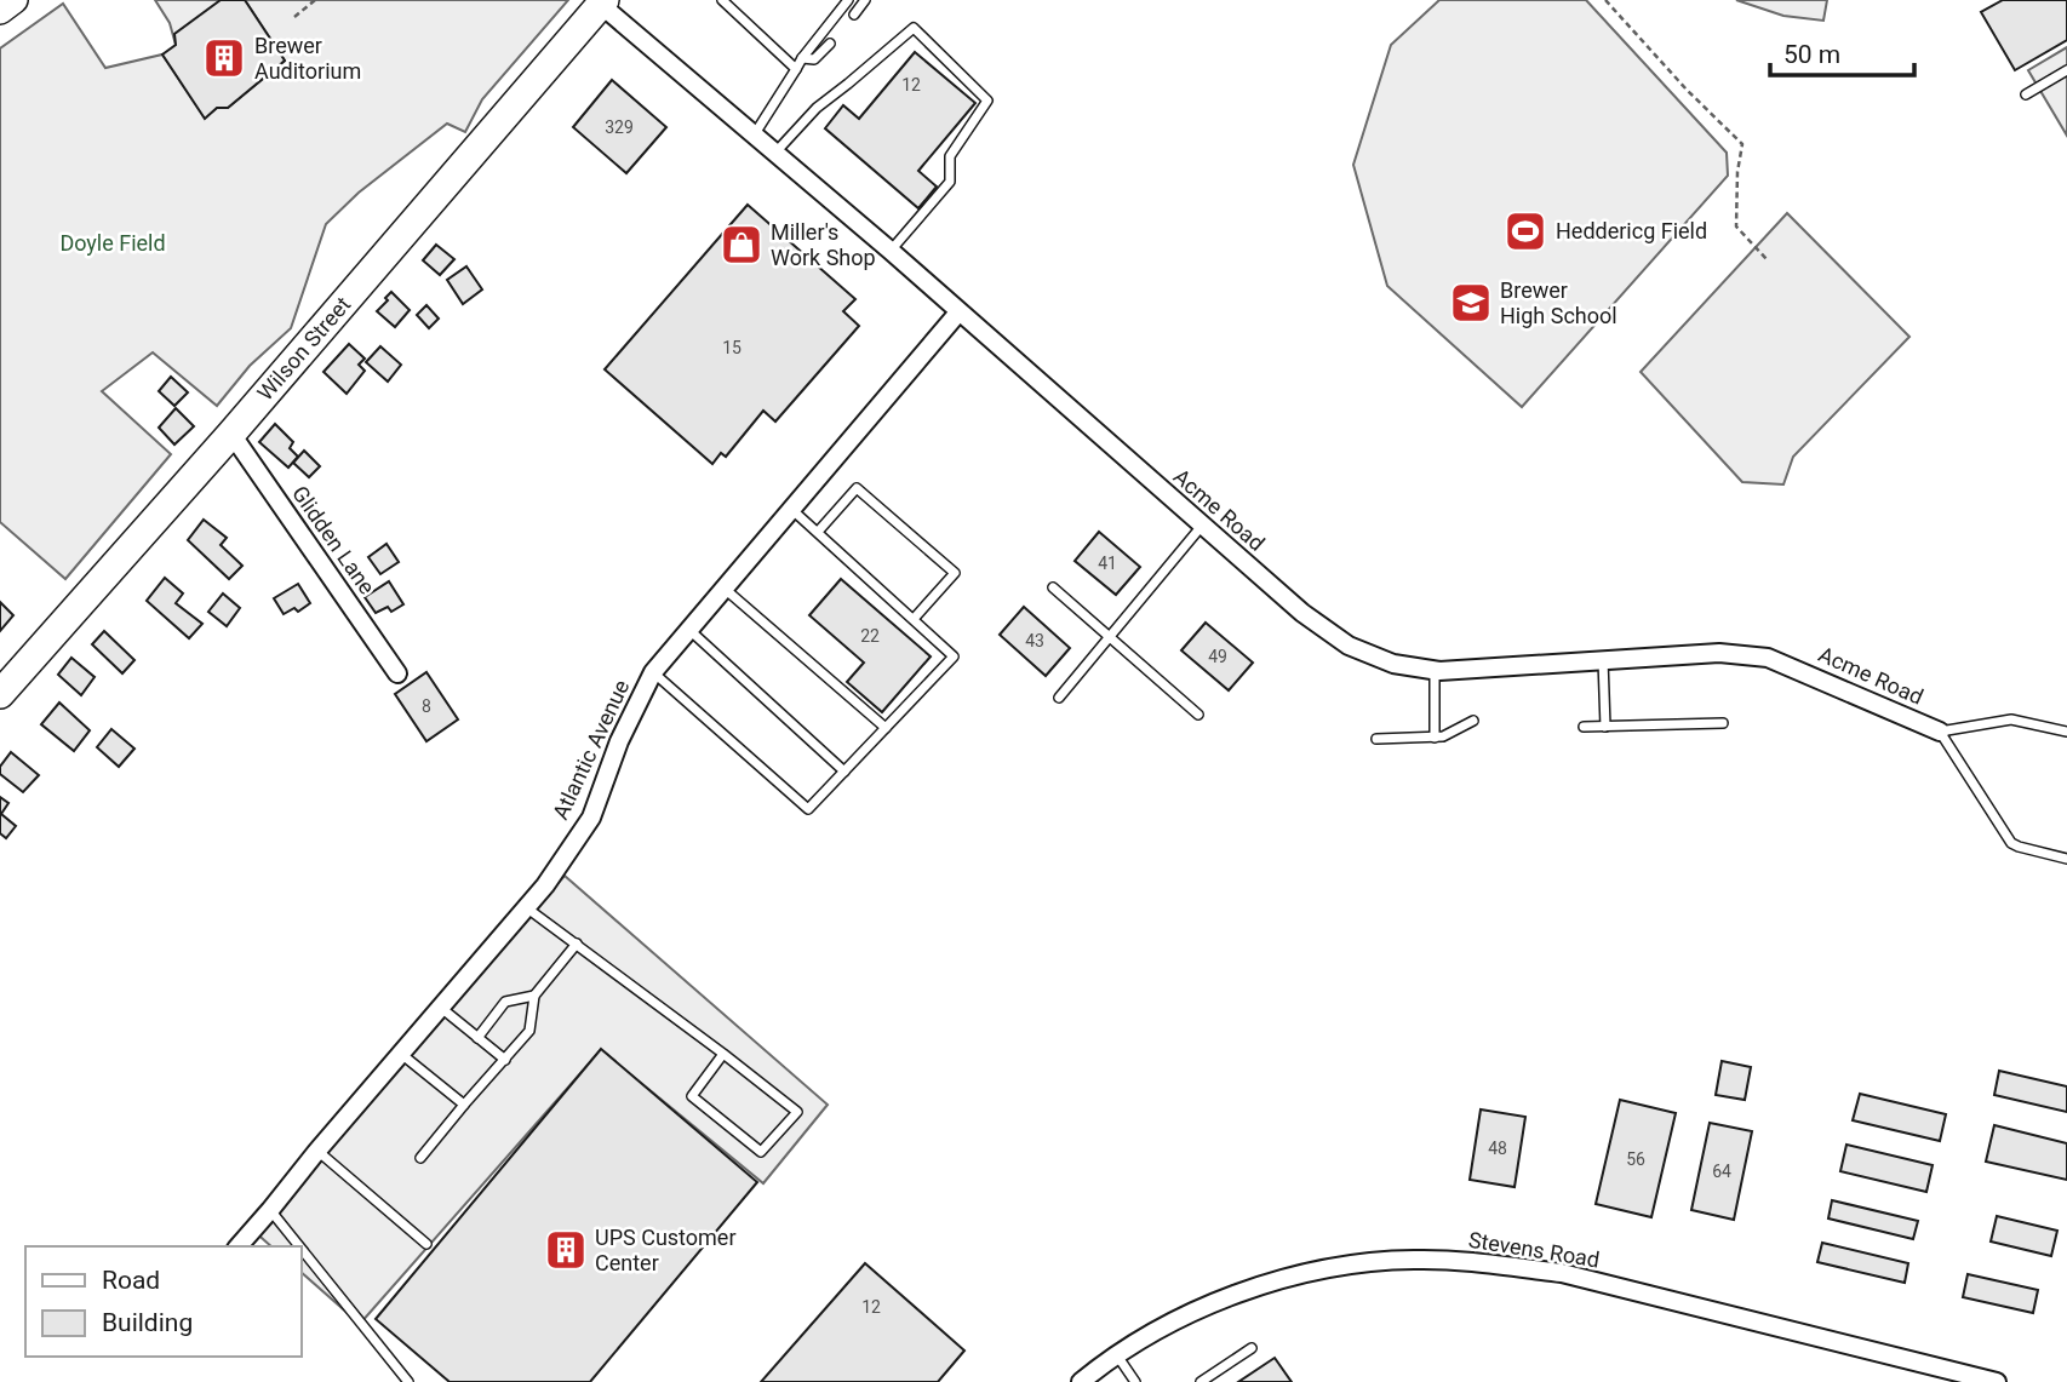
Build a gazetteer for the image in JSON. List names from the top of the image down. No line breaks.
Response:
{"streets":{"main road":["Wilson Street"],"street":["Acme Road","Glidden Lane","Atlantic Avenue","Stevens Road"]},"crossings":[["Wilson Street","Acme Road"],["Wilson Street","Glidden Lane"],["Acme Road","Atlantic Avenue"]],"parks":["Doyle Field"],"places":{"building":["Brewer Auditorium","UPS Customer Center"],"sports":["Heddericg Field"],"shop":["Miller's Work Shop"],"school or university":["Brewer High School"]},"house_numbers":["12","329","15","41","22","43","49","8","48","56","64","12"],"legend":["Road","Building"],"scale_bar":"50 m"}
